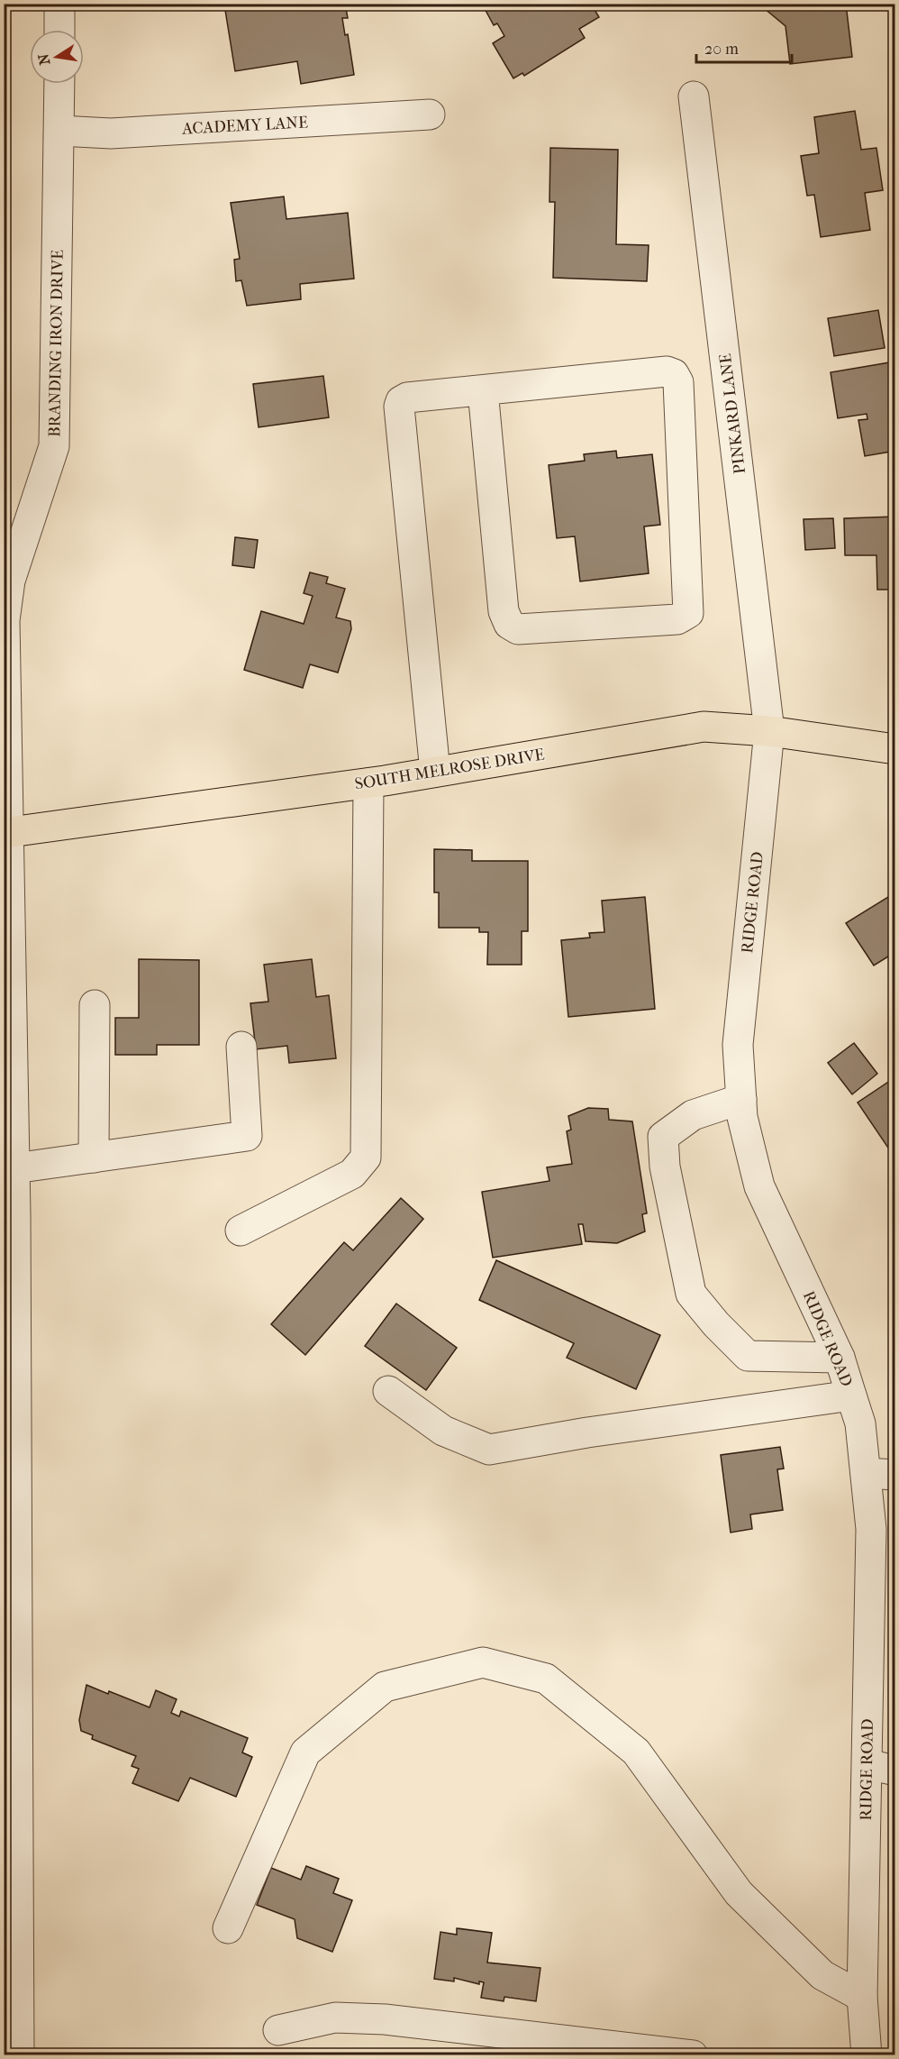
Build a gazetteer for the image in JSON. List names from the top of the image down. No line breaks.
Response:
{"streets":{"main road":["SOUTH MELROSE DRIVE"],"street":["ACADEMY LANE","BRANDING IRON DRIVE","PINKARD LANE","RIDGE ROAD"]},"crossings":[["ACADEMY LANE","BRANDING IRON DRIVE"],["BRANDING IRON DRIVE","SOUTH MELROSE DRIVE"],["PINKARD LANE","SOUTH MELROSE DRIVE"],["PINKARD LANE","RIDGE ROAD"],["SOUTH MELROSE DRIVE","RIDGE ROAD"]],"scale_bar":"20 m","north":"left"}
